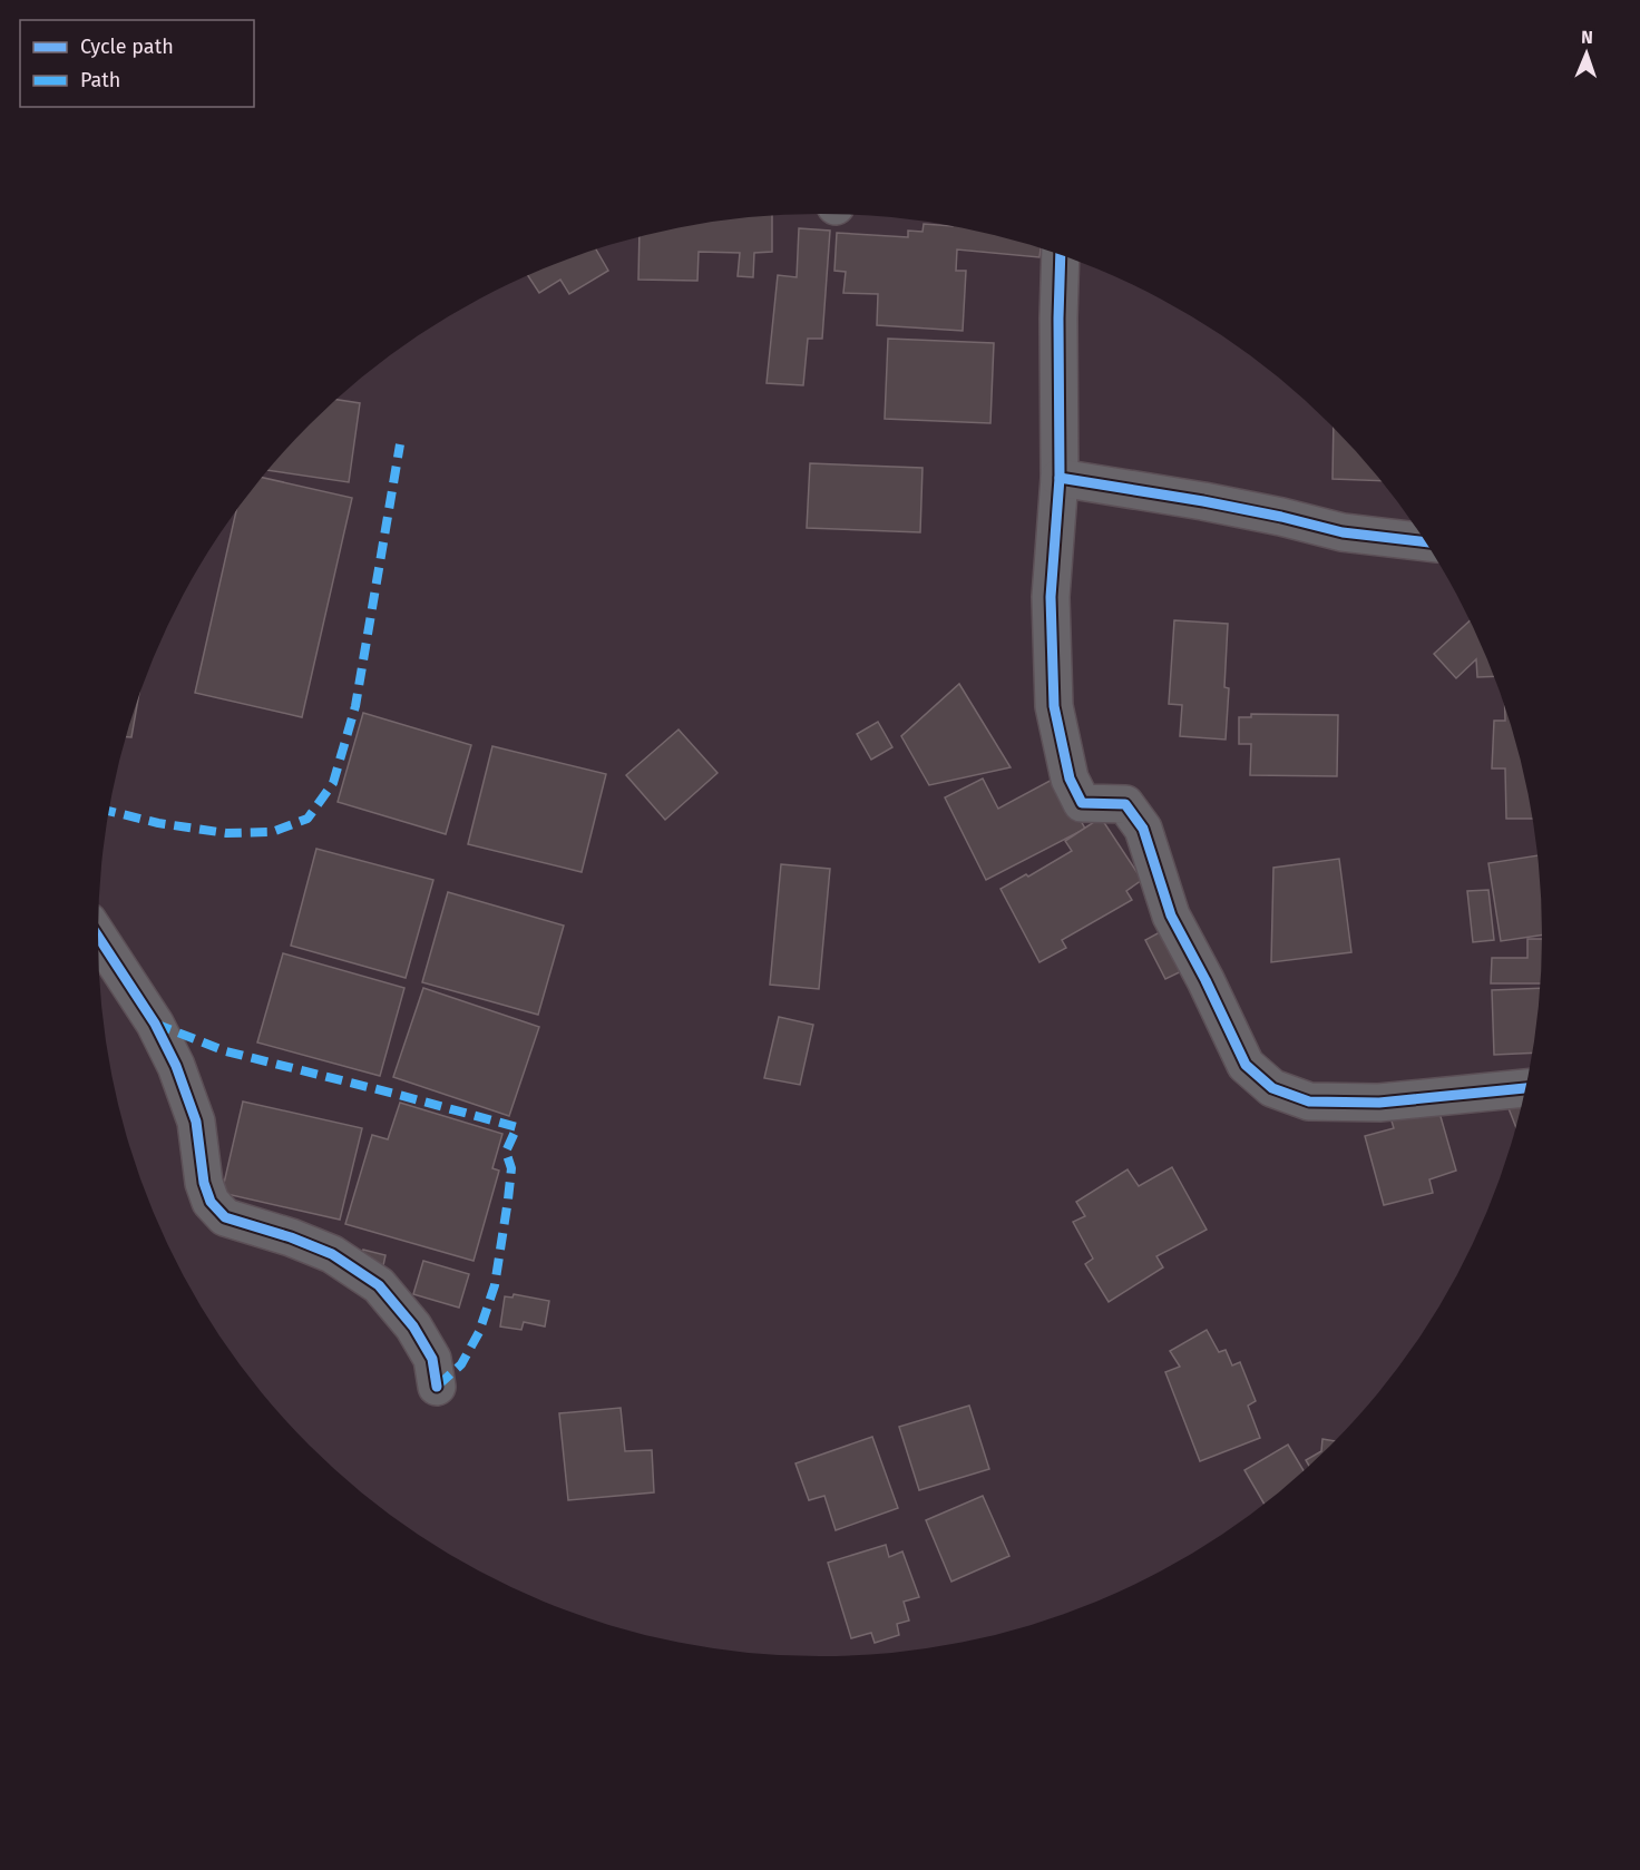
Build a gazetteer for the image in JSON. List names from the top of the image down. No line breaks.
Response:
{"legend":["Cycle path","Path"],"north":"top"}
